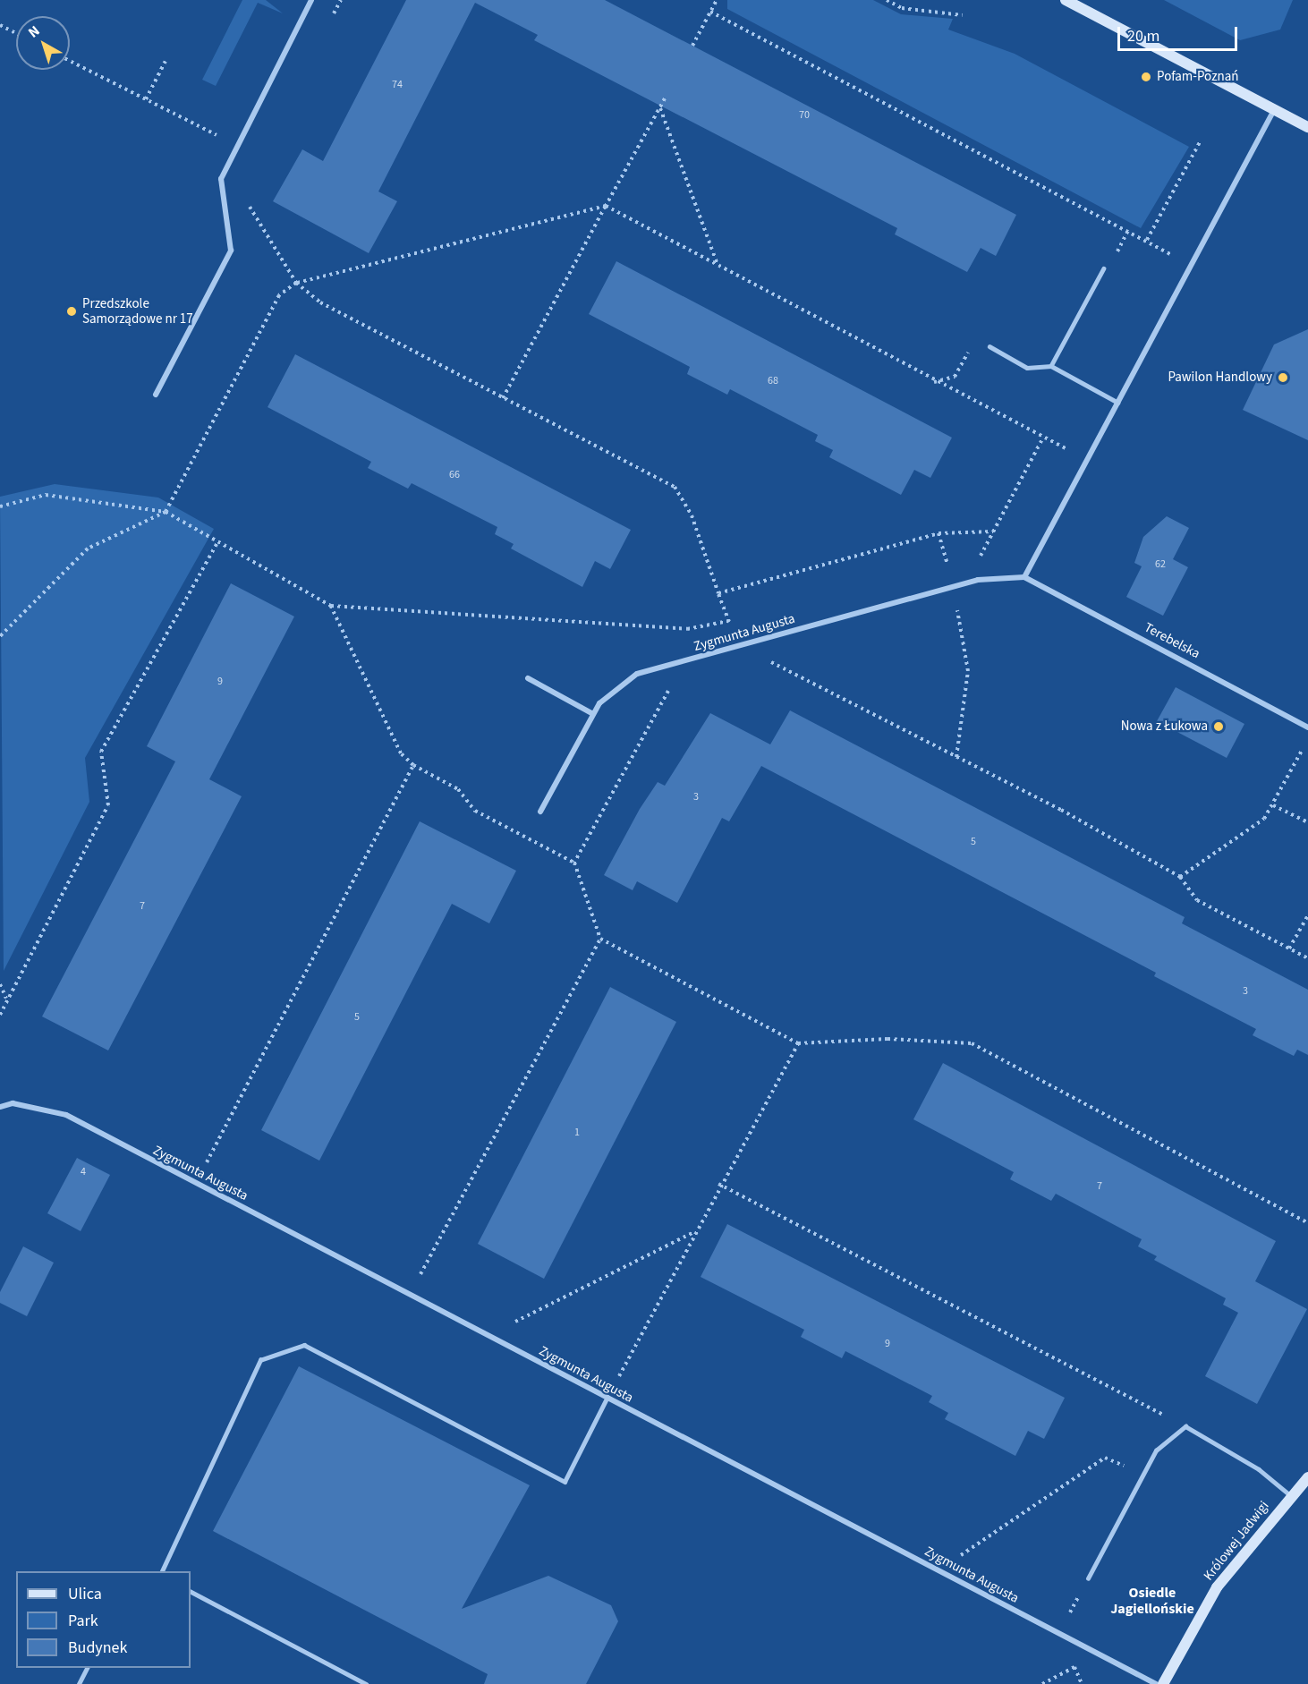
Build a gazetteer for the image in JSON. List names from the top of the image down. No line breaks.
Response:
{"streets":{"street":["Zygmunta Augusta","Terebelska","Królowej Jadwigi"]},"crossings":[["Zygmunta Augusta","Terebelska"]],"districts":["Osiedle Jagiellońskie"],"places":["Pofam-Poznań","Przedszkole Samorządowe nr 17","Pawilon Handlowy","Nowa z Łukowa"],"house_numbers":["74","70","68","66","62","9","3","5","7","3","5","1","4","7","9"],"legend":["Ulica","Park","Budynek"],"scale_bar":"20 m","north":"top left"}
